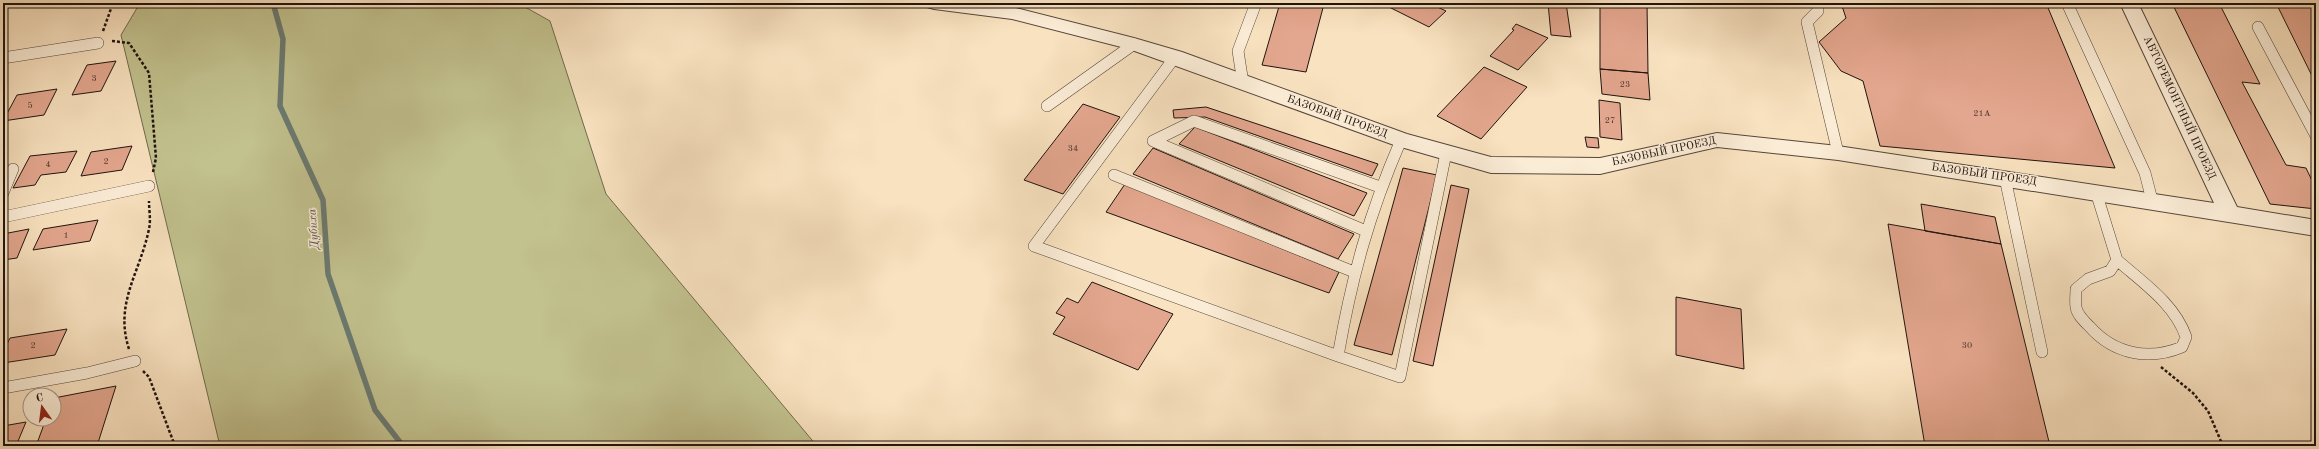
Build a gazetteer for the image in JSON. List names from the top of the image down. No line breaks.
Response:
{"streets":{"street":["АВТОРЕМОНТНЫЙ ПРОЕЗД","БАЗОВЫЙ ПРОЕЗД"]},"crossings":[["АВТОРЕМОНТНЫЙ ПРОЕЗД","БАЗОВЫЙ ПРОЕЗД"]],"water":["Дубиха"],"house_numbers":["3","23","5","21А","27","34","2","4","1","2","30"],"north":"top"}
